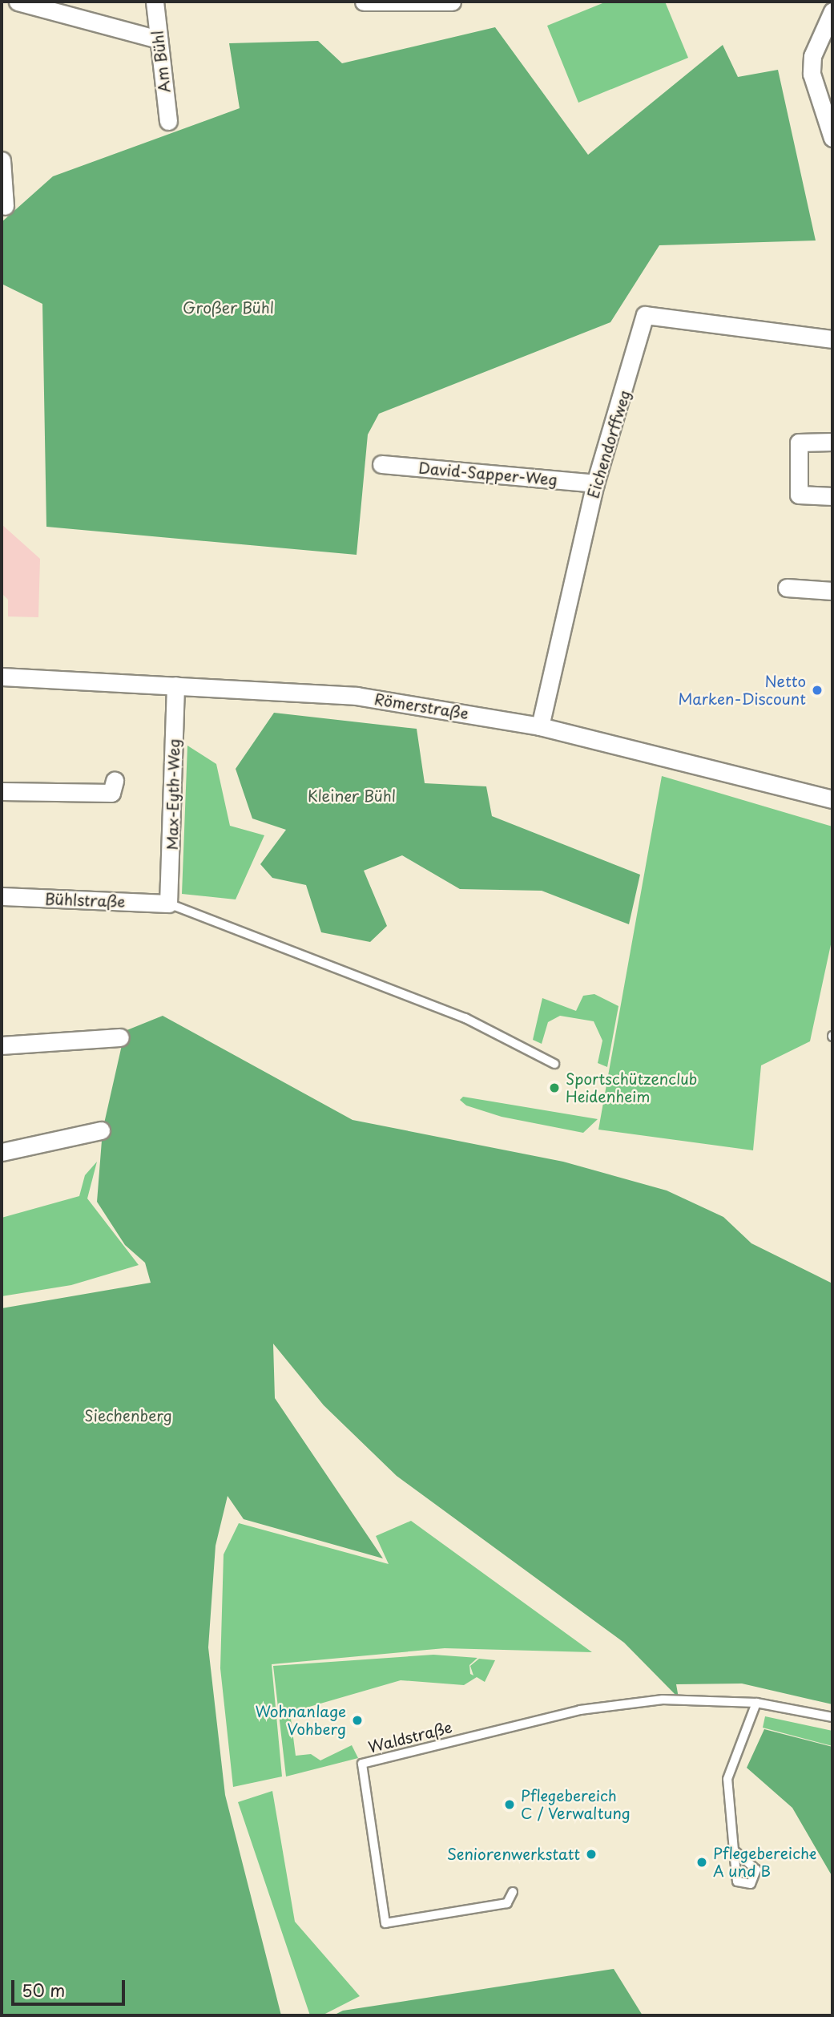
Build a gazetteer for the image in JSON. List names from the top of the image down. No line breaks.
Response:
{"streets":{"street":["Am Bühl","Eichendorffweg","David-Sapper-Weg","Römerstraße","Max-Eyth-Weg","Bühlstraße"],"lane":["Waldstraße"]},"crossings":[["Eichendorffweg","David-Sapper-Weg"],["Eichendorffweg","Römerstraße"],["Römerstraße","Max-Eyth-Weg"],["Max-Eyth-Weg","Bühlstraße"]],"parks":["Großer Bühl","Kleiner Bühl","Siechenberg"],"places":["Netto Marken-Discount","Sportschützenclub Heidenheim","Wohnanlage Vohberg","Pflegebereich C / Verwaltung","Seniorenwerkstatt","Pflegebereiche A und B"],"scale_bar":"50 m"}
